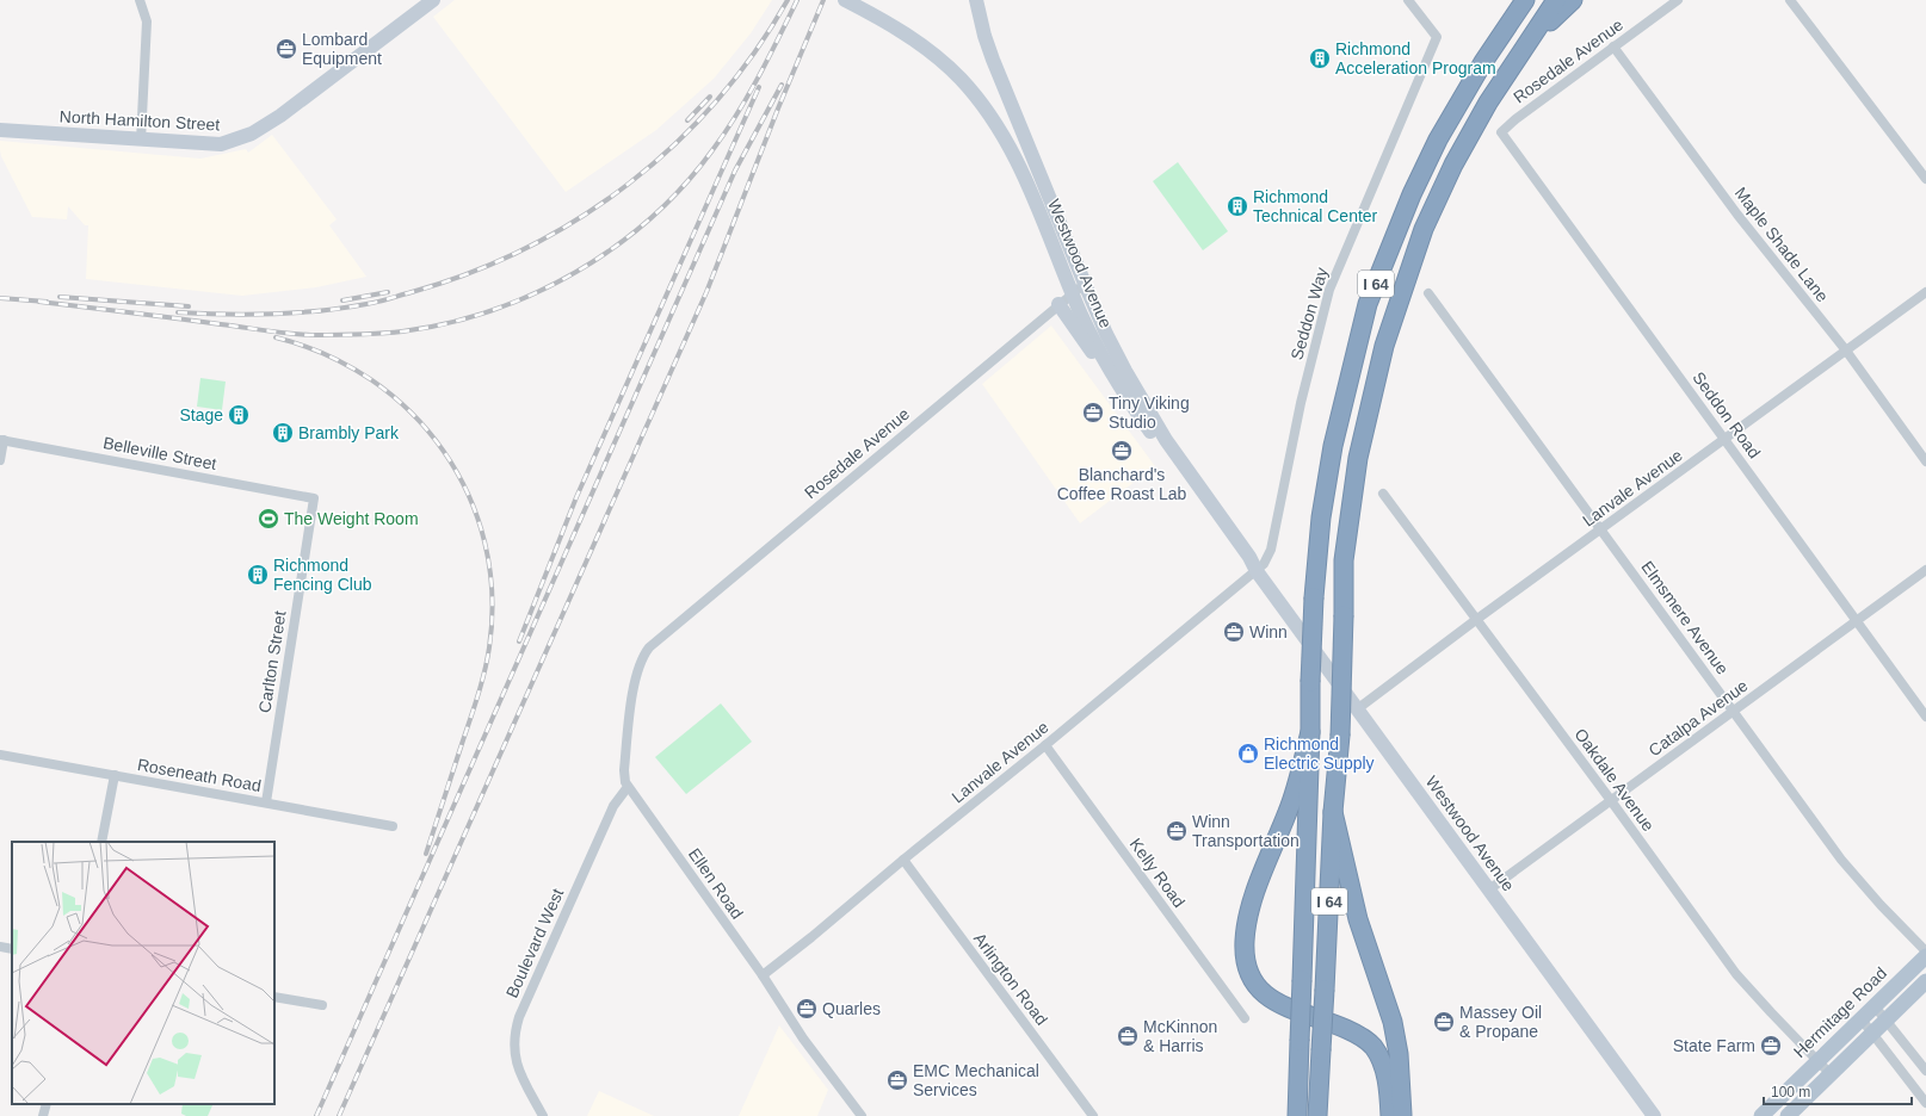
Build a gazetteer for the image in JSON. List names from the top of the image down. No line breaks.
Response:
{"streets":{"highway":["I 64"],"main road":["North Hamilton Street","Westwood Avenue","Hermitage Road"],"street":["Rosedale Avenue","Maple Shade Lane","Seddon Way","Seddon Road","Belleville Street","Lanvale Avenue","Elmsmere Avenue","Carlton Street","Catalpa Avenue","Roseneath Road","Oakdale Avenue","Kelly Road","Ellen Road","Boulevard West","Arlington Road"]},"crossings":[["Rosedale Avenue","Maple Shade Lane"],["Rosedale Avenue","Westwood Avenue"],["Rosedale Avenue","Seddon Road"],["Rosedale Avenue","Ellen Road"],["Maple Shade Lane","Lanvale Avenue"],["Westwood Avenue","Seddon Way"],["Westwood Avenue","Lanvale Avenue"],["Westwood Avenue","Catalpa Avenue"],["Seddon Way","Lanvale Avenue"],["Seddon Road","Lanvale Avenue"],["Seddon Road","Catalpa Avenue"],["Belleville Street","Carlton Street"],["Lanvale Avenue","Elmsmere Avenue"],["Lanvale Avenue","Oakdale Avenue"],["Lanvale Avenue","Kelly Road"],["Lanvale Avenue","Ellen Road"],["Lanvale Avenue","Arlington Road"],["Elmsmere Avenue","Catalpa Avenue"],["Carlton Street","Roseneath Road"],["Catalpa Avenue","Oakdale Avenue"],["Oakdale Avenue","Hermitage Road"],["Ellen Road","Boulevard West"]],"places":{"office":["Lombard Equipment","Tiny Viking Studio","Blanchard's Coffee Roast Lab","Winn","Winn Transportation","Quarles","Massey Oil & Propane","McKinnon & Harris","State Farm","EMC Mechanical Services"],"building":["Richmond Acceleration Program","Richmond Technical Center","Stage","Brambly Park","Richmond Fencing Club"],"sports":["The Weight Room"],"shop":["Richmond Electric Supply"]},"scale_bar":"100 m"}
